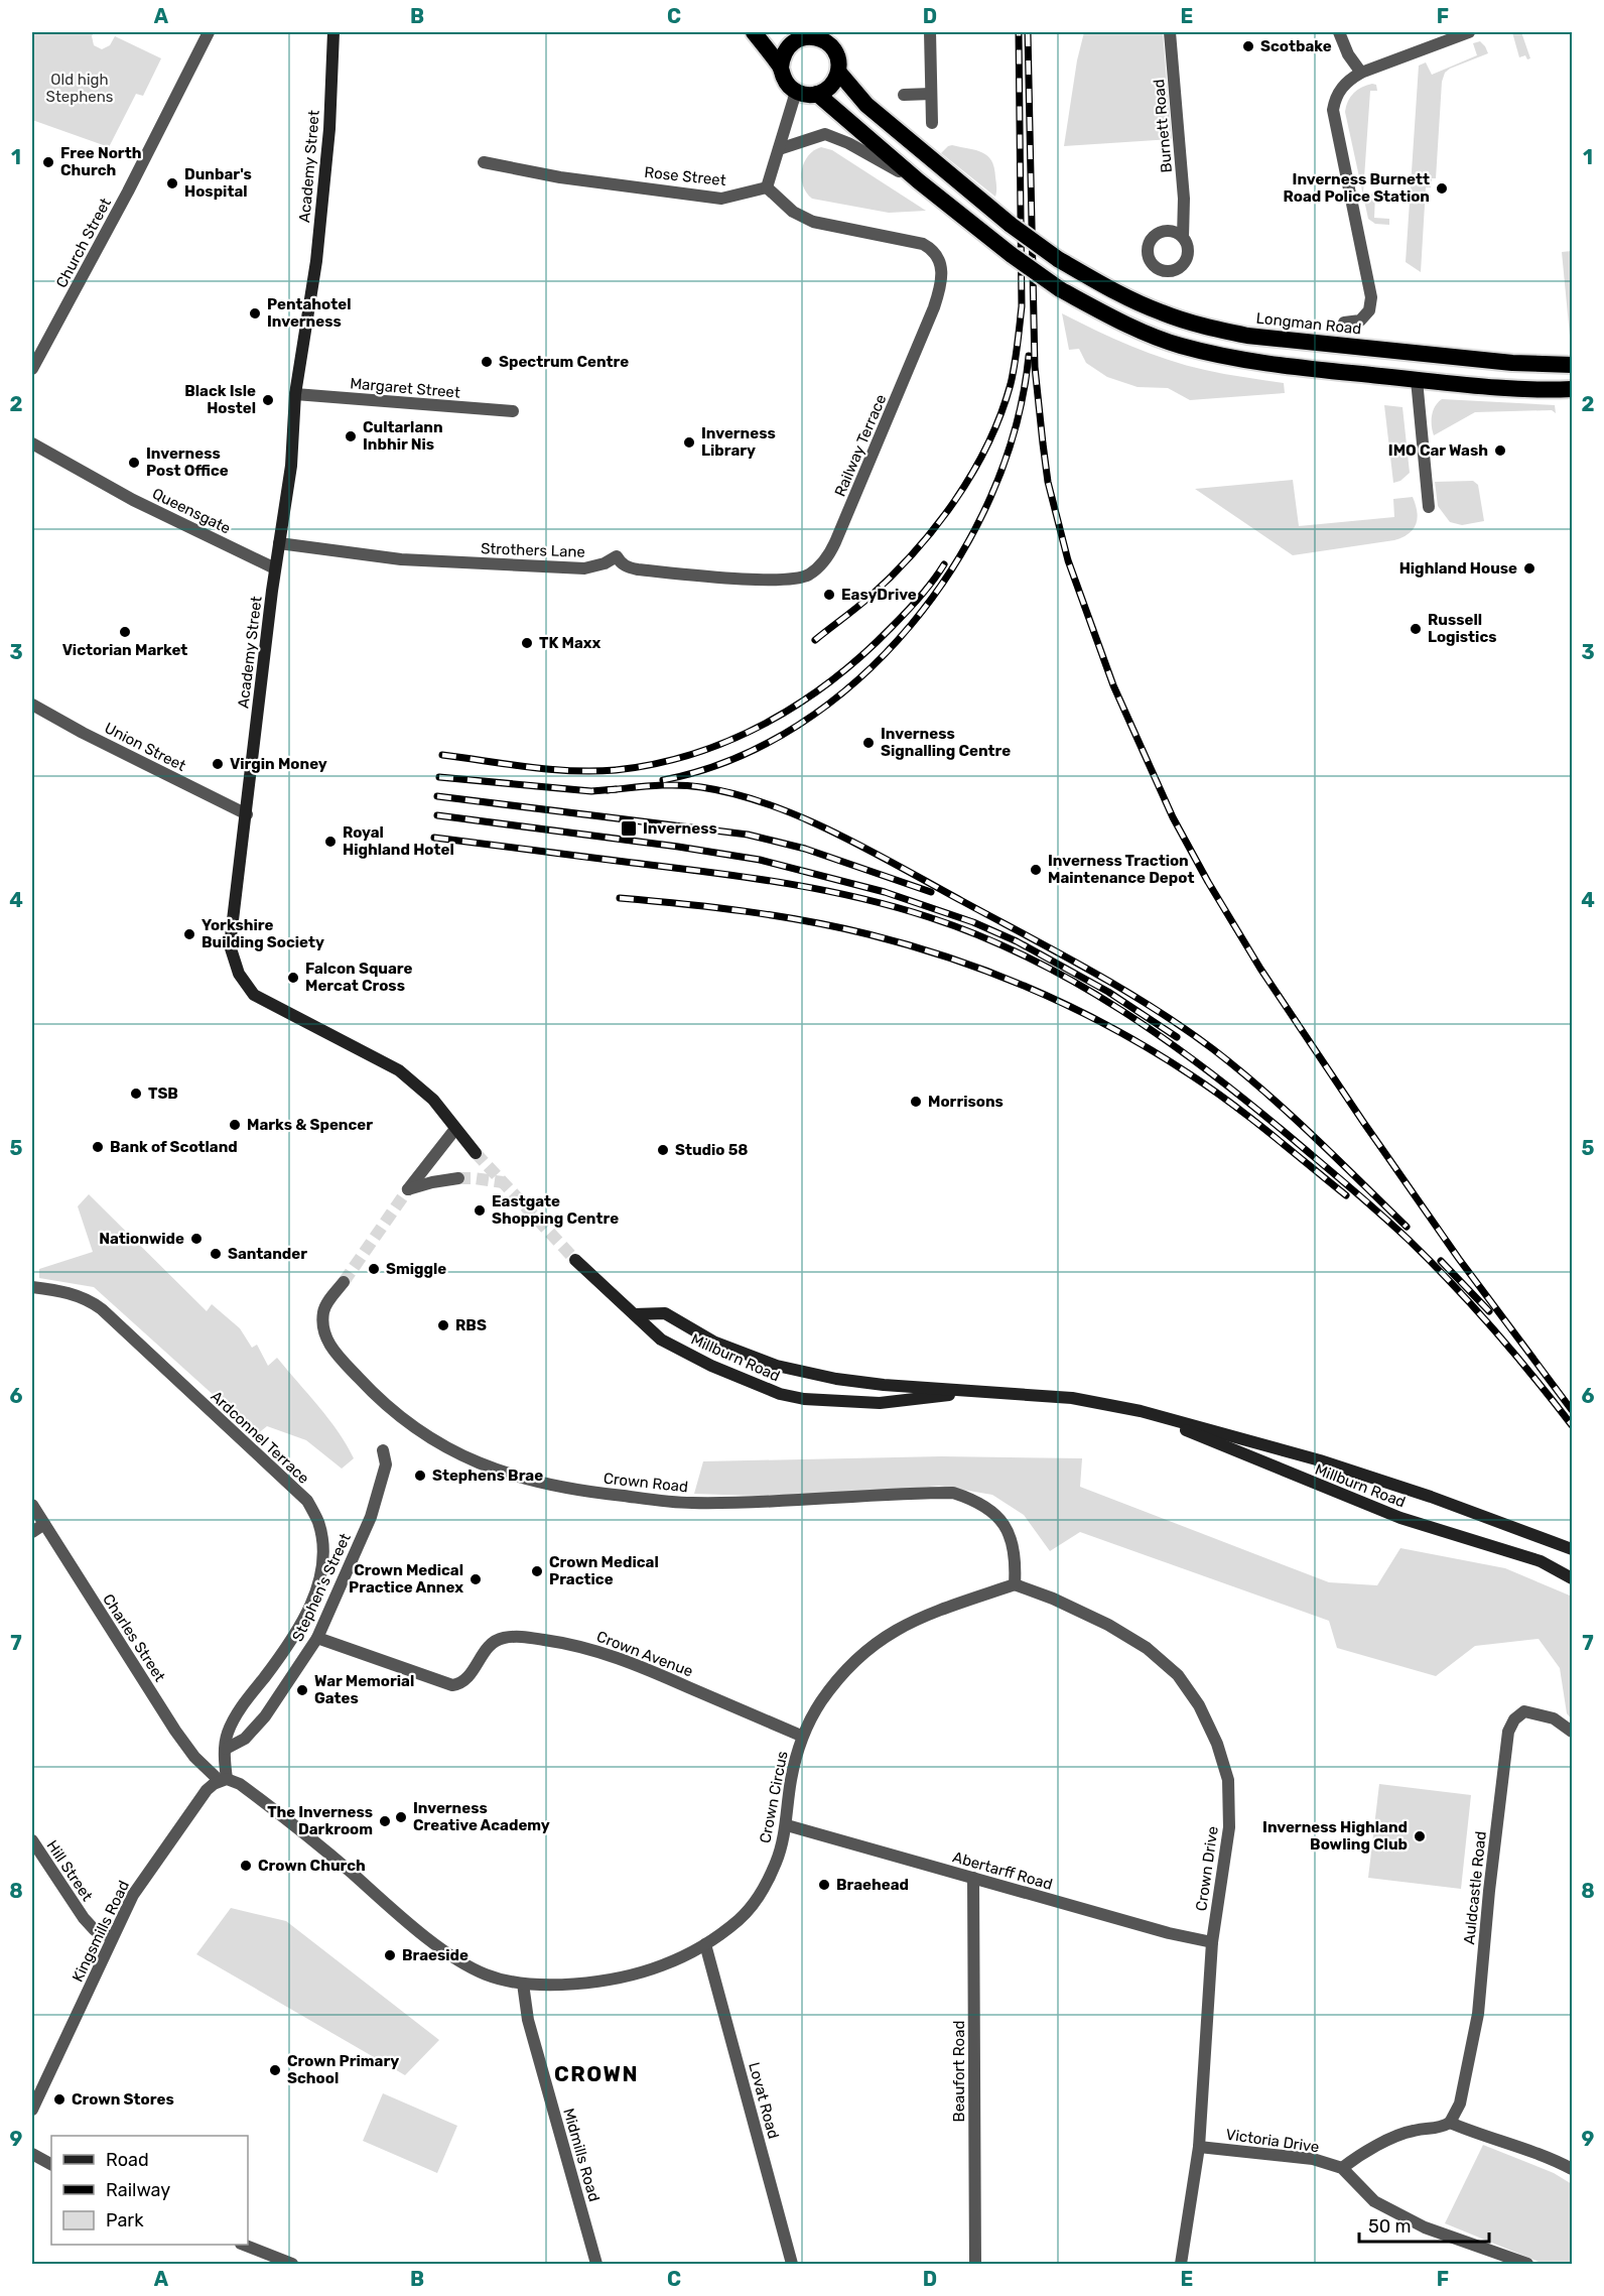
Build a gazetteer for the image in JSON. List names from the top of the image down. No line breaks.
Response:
{"streets":{"highway":["Longman Road"],"main road":["Academy Street","Millburn Road"],"street":["Burnett Road","Rose Street","Church Street","Margaret Street","Railway Terrace","Queensgate","Strothers Lane","Union Street","Ardconnel Terrace","Crown Road","Stephen's Street","Charles Street","Crown Avenue","Crown Circus","Crown Drive","Hill Street","Abertarff Road","Auldcastle Road","Kingsmills Road","Beaufort Road","Lovat Road","Victoria Drive","Midmills Road"]},"crossings":[["Academy Street","Margaret Street"],["Academy Street","Queensgate"],["Academy Street","Strothers Lane"],["Academy Street","Union Street"],["Rose Street","Railway Terrace"],["Railway Terrace","Strothers Lane"],["Ardconnel Terrace","Stephen's Street"],["Ardconnel Terrace","Charles Street"],["Ardconnel Terrace","Crown Circus"],["Ardconnel Terrace","Kingsmills Road"],["Crown Road","Crown Circus"],["Crown Road","Crown Drive"],["Stephen's Street","Crown Avenue"],["Charles Street","Crown Circus"],["Charles Street","Kingsmills Road"],["Crown Avenue","Crown Circus"],["Crown Circus","Crown Drive"],["Crown Circus","Abertarff Road"],["Crown Circus","Kingsmills Road"],["Crown Circus","Lovat Road"],["Crown Circus","Midmills Road"],["Crown Drive","Abertarff Road"],["Crown Drive","Victoria Drive"],["Hill Street","Kingsmills Road"],["Abertarff Road","Beaufort Road"]],"districts":["CROWN"],"parks":["Old high Stephens"],"places":{"other":["Scotbake","Free North Church","Dunbar's Hospital","Inverness Burnett Road Police Station","Pentahotel Inverness","Spectrum Centre","Black Isle Hostel","Cultarlann Inbhir Nis","Inverness Library","IMO Car Wash","Inverness Post Office","Highland House","EasyDrive","Russell Logistics","Victorian Market","TK Maxx","Inverness Signalling Centre","Virgin Money","Royal Highland Hotel","Inverness Traction Maintenance Depot","Yorkshire Building Society","Falcon Square Mercat Cross","TSB","Morrisons","Marks & Spencer","Bank of Scotland","Studio 58","Eastgate Shopping Centre","Nationwide","Santander","Smiggle","RBS","Stephens Brae","Crown Medical Practice","Crown Medical Practice Annex","War Memorial Gates","Inverness Creative Academy","The Inverness Darkroom","Inverness Highland Bowling Club","Crown Church","Braehead","Braeside","Crown Primary School","Crown Stores"],"transit":["Inverness"]},"legend":["Road","Railway","Park"],"scale_bar":"50 m","grid":{"columns":["A","B","C","D","E","F"],"rows":["1","2","3","4","5","6","7","8","9"]}}
